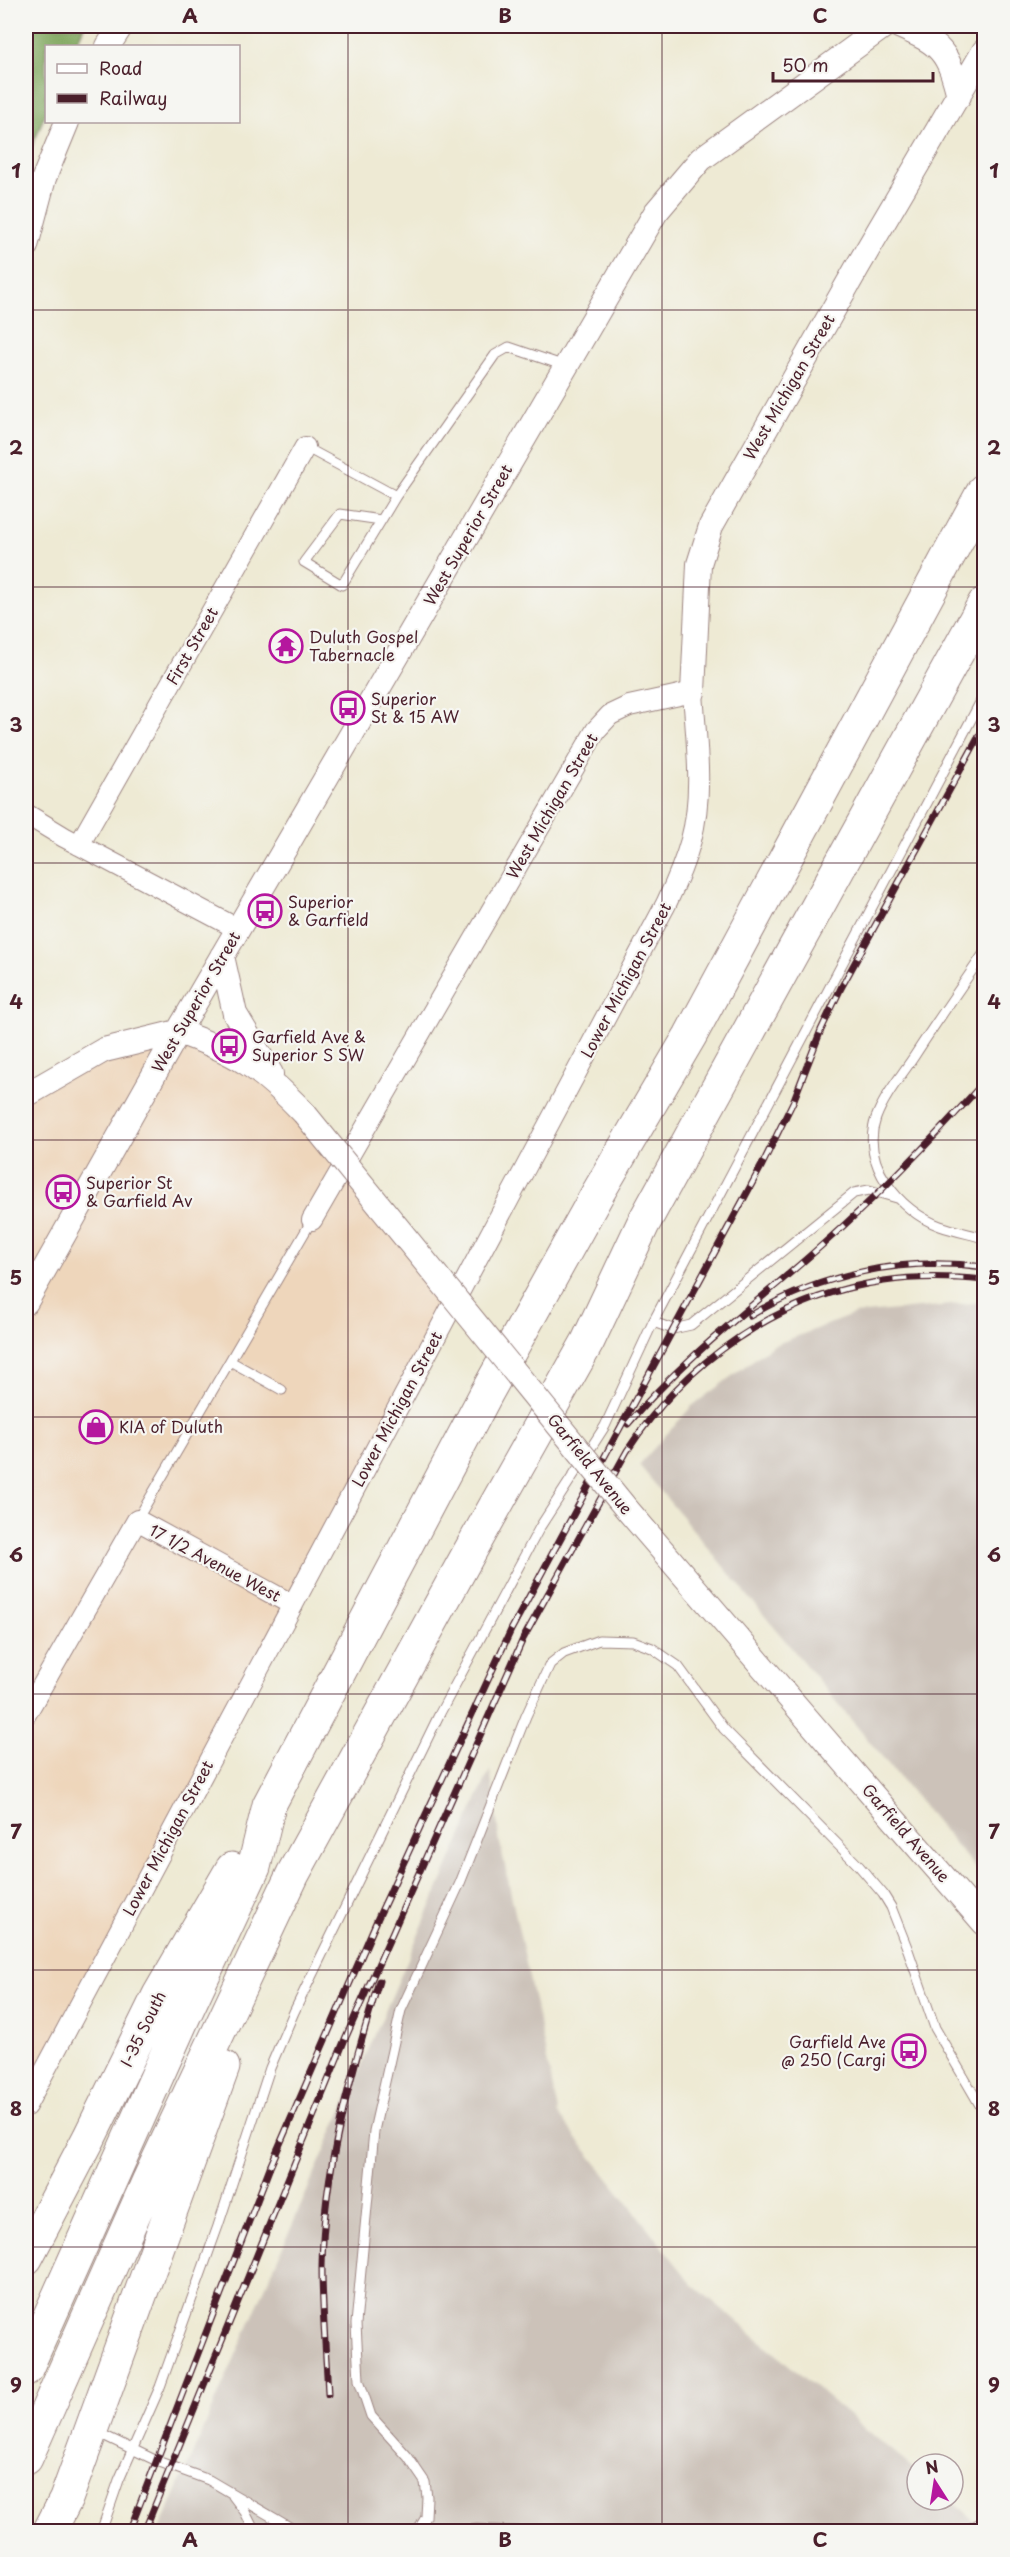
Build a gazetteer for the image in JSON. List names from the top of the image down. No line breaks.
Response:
{"streets":{"highway":["I-35 South"],"street":["West Michigan Street","West Superior Street","First Street","Lower Michigan Street","Garfield Avenue","17 1/2 Avenue West"]},"crossings":[["West Michigan Street","Lower Michigan Street"],["West Superior Street","Garfield Avenue"],["Lower Michigan Street","17 1/2 Avenue West"]],"places":{"temple":["Duluth Gospel Tabernacle"],"bus stop":["Superior St & 15 AW","Superior & Garfield","Garfield Ave & Superior S SW","Superior St & Garfield Av","Garfield Ave @ 250 (Cargi"],"shop":["KIA of Duluth"]},"legend":["Road","Railway"],"scale_bar":"50 m","north":"top","grid":{"columns":["A","B","C"],"rows":["1","2","3","4","5","6","7","8","9"]}}
